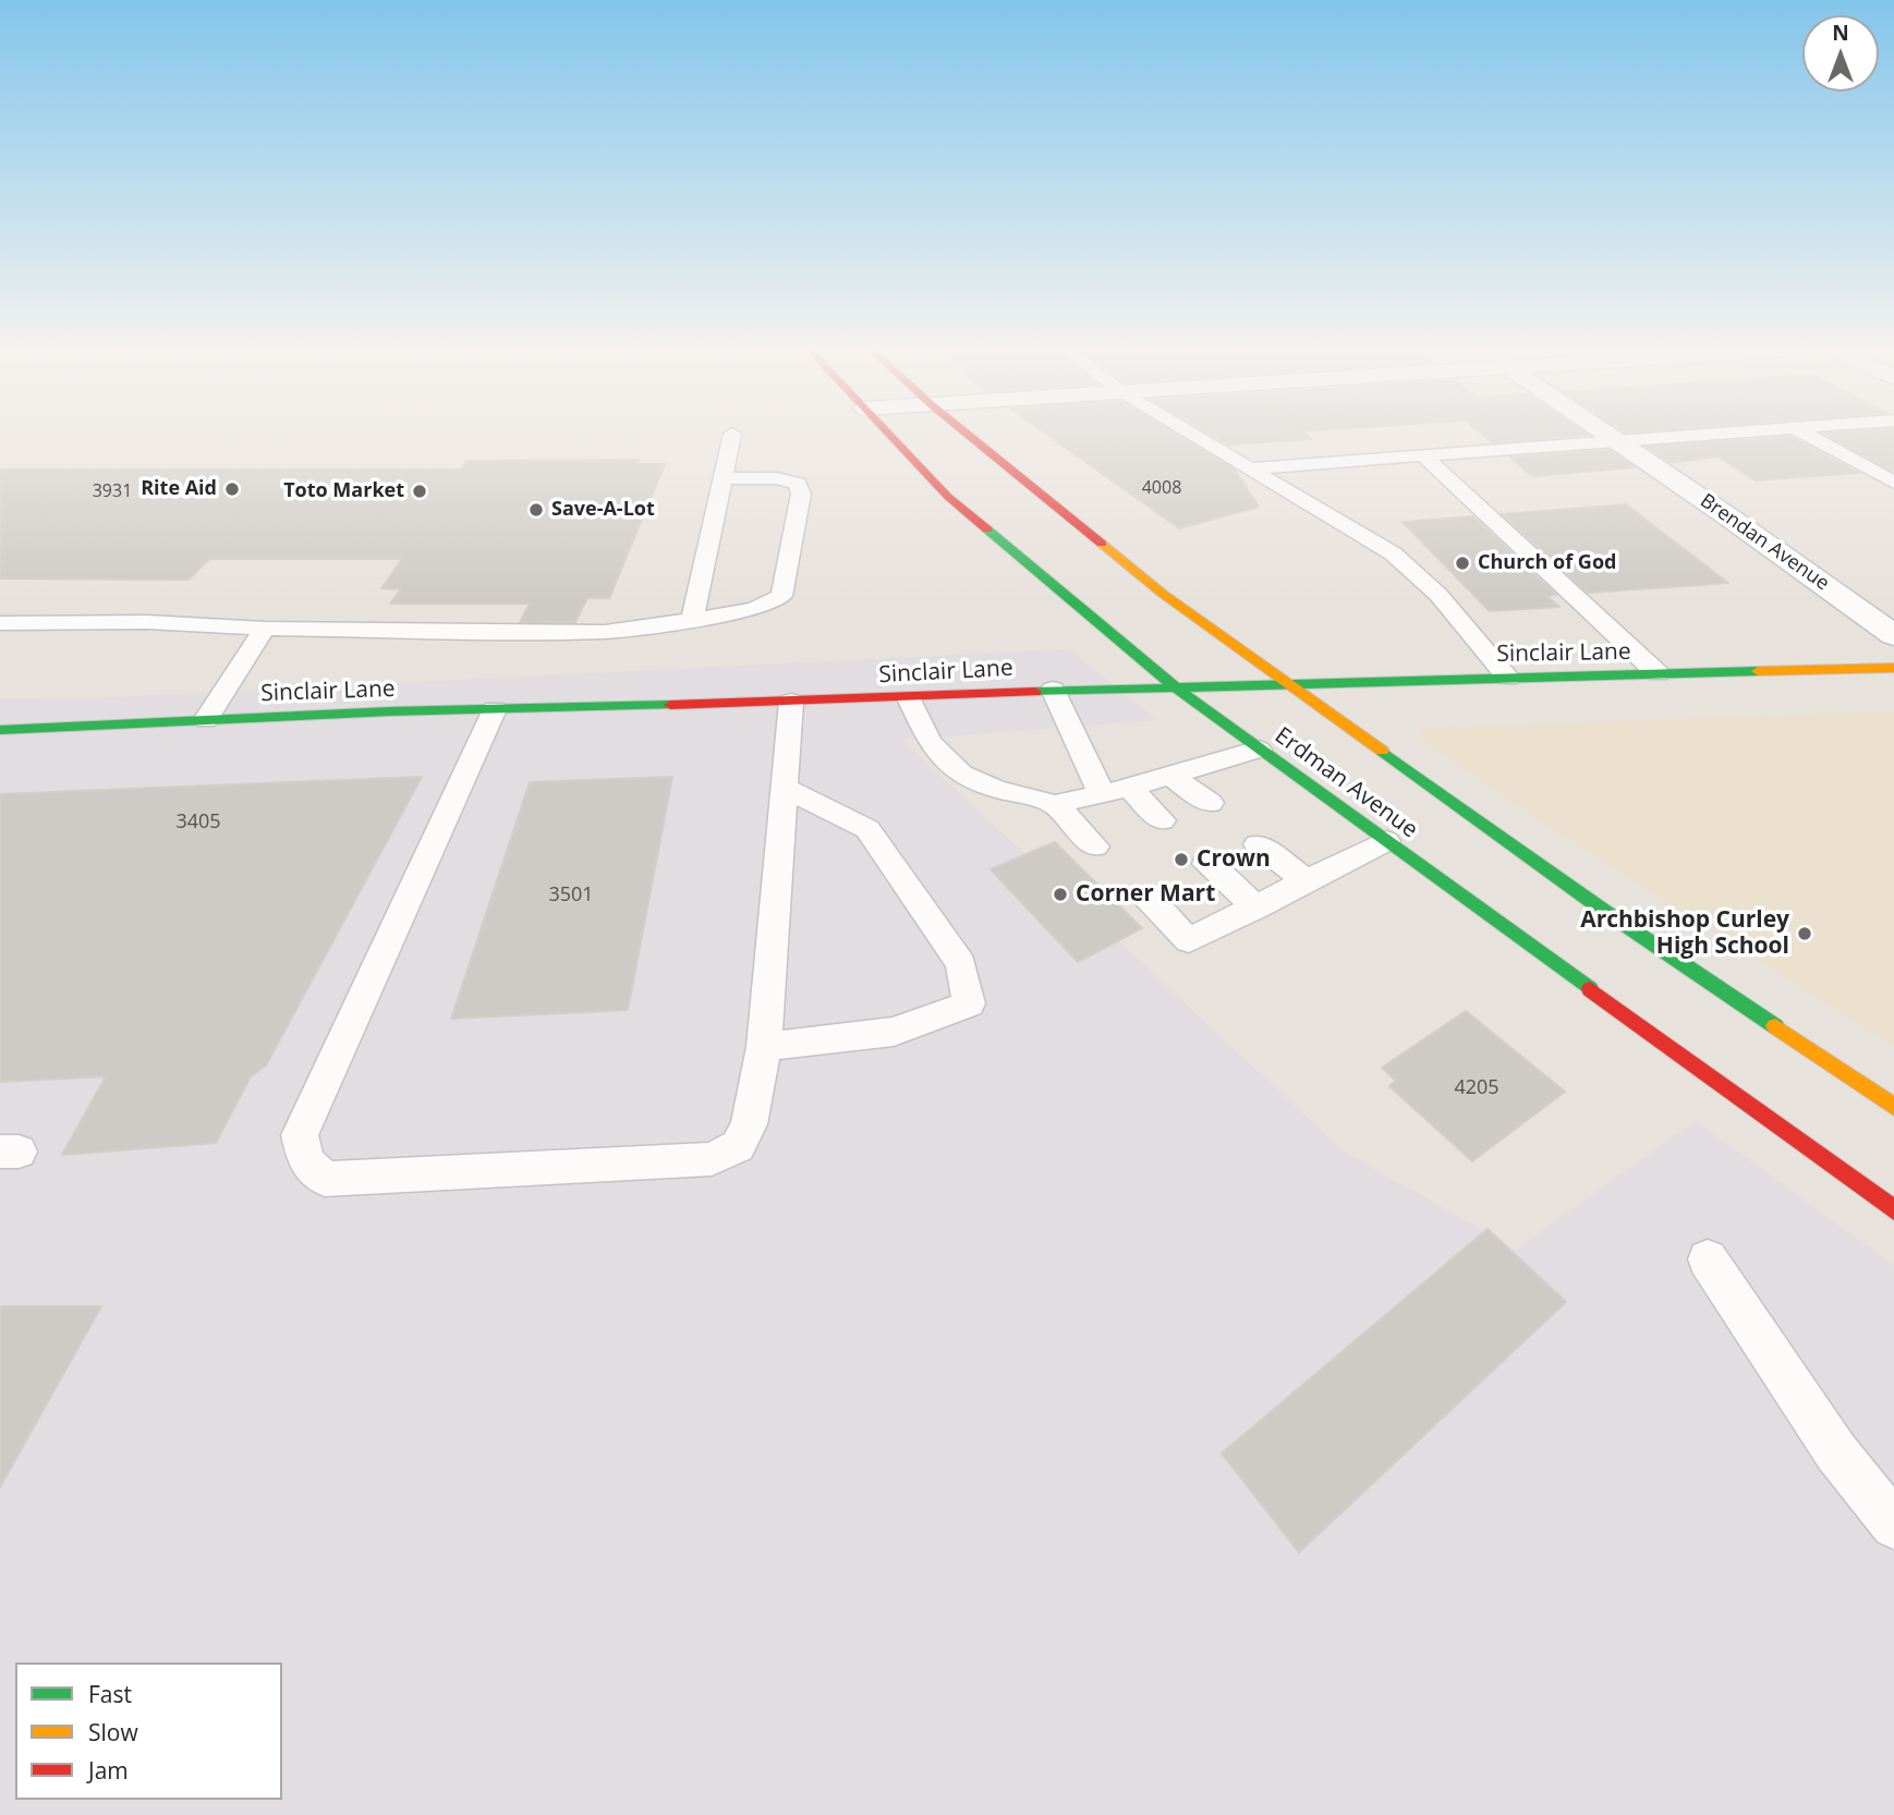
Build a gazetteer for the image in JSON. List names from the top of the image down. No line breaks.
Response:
{"streets":{"main road":["Sinclair Lane","Erdman Avenue"],"street":["Brendan Avenue"]},"crossings":[["Sinclair Lane","Erdman Avenue"]],"places":["Rite Aid","Toto Market","Save-A-Lot","Church of God","Crown","Corner Mart","Archbishop Curley High School"],"house_numbers":["4008","3931","3405","3501","4205"],"legend":["Fast","Slow","Jam"],"north":"top"}
